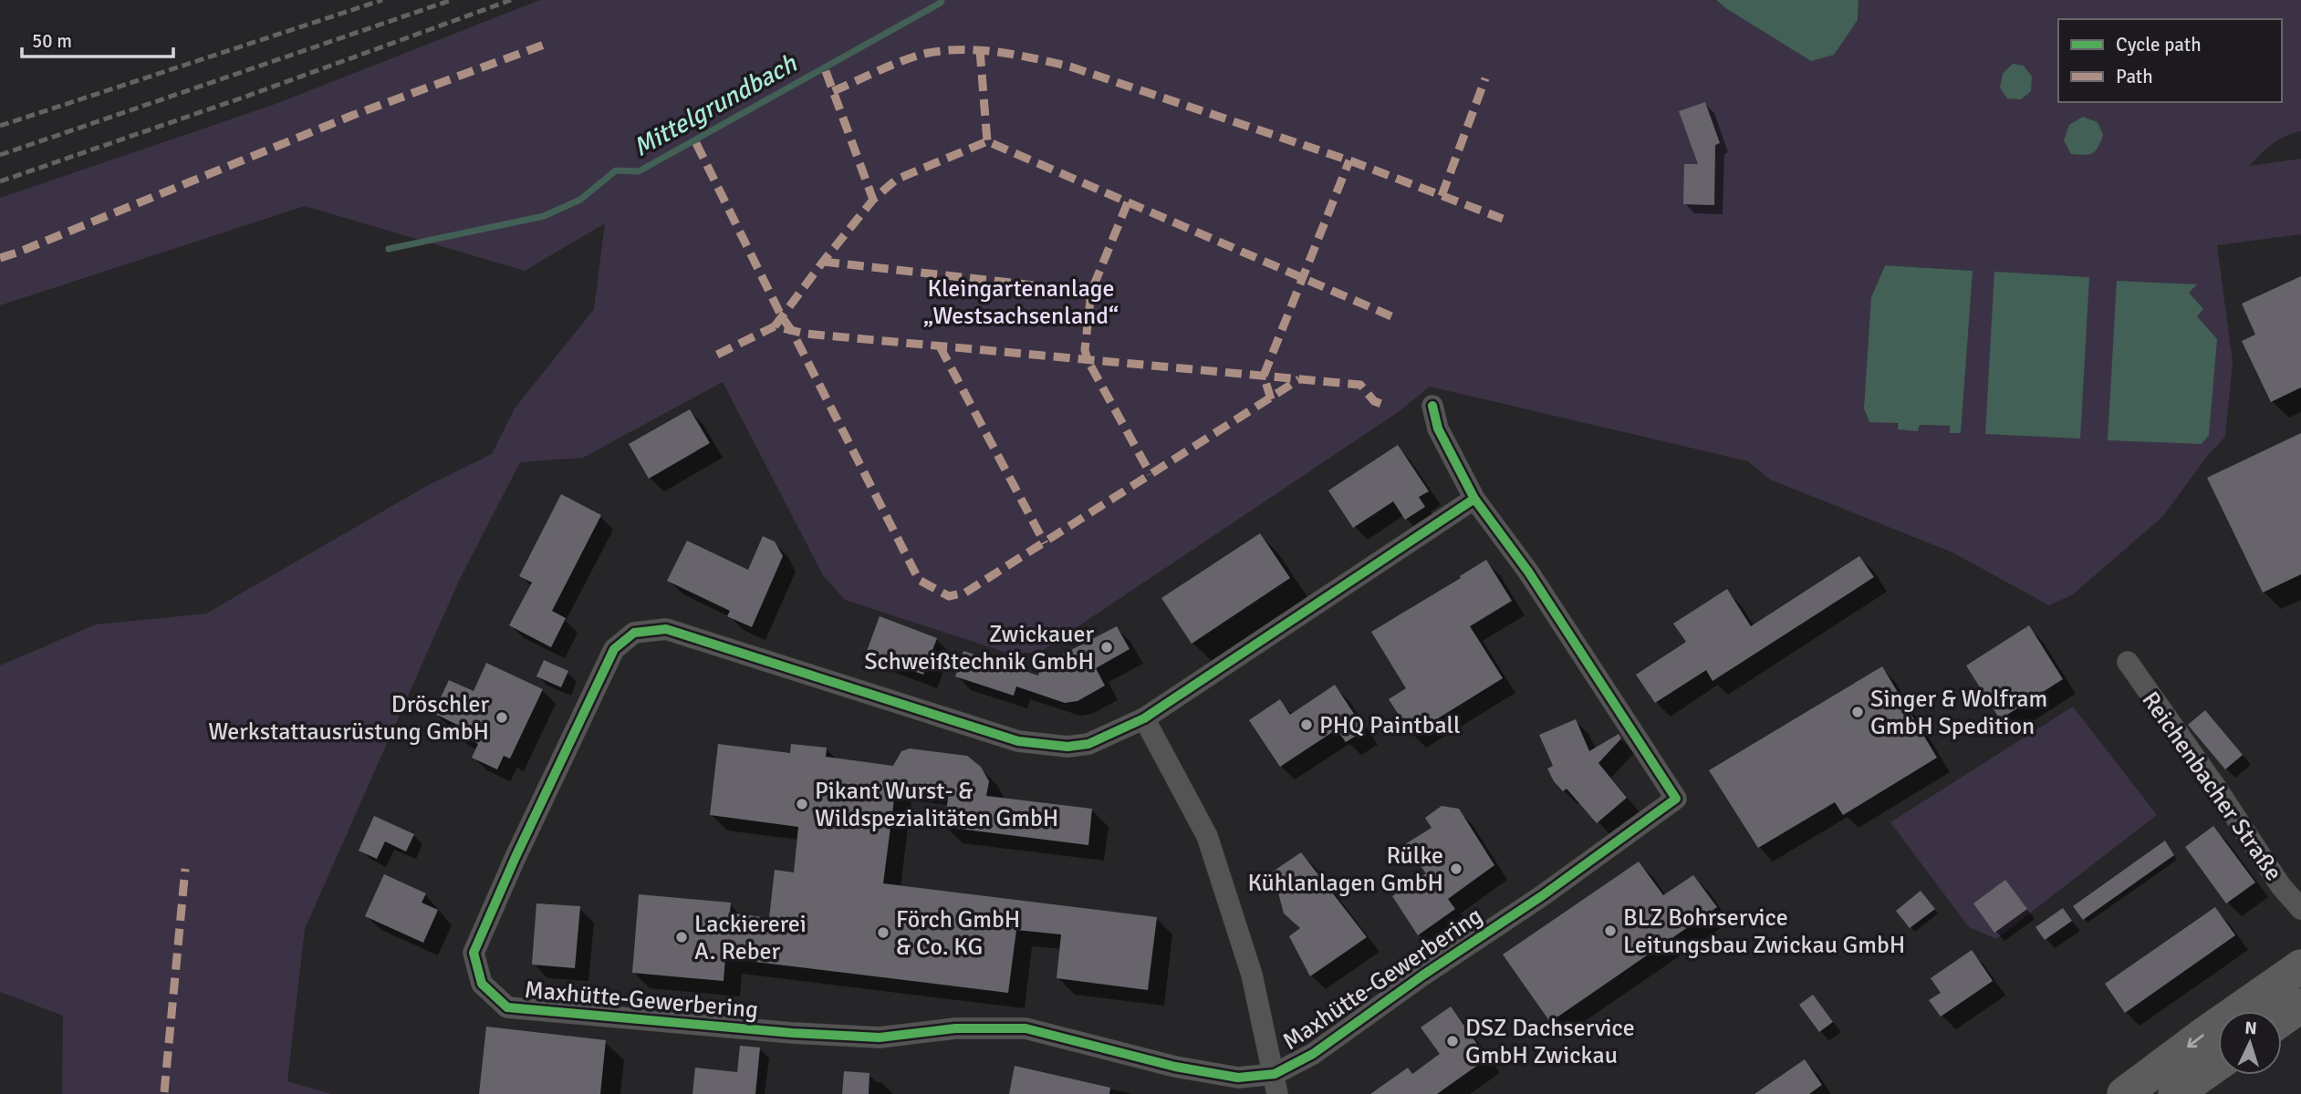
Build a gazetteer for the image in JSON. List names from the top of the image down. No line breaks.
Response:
{"streets":{"street":["Reichenbacher Straße","Maxhütte-Gewerbering"]},"water":["Mittelgrundbach"],"parks":["Kleingartenanlage „Westsachsenland“"],"places":["Zwickauer Schweißtechnik GmbH","Singer & Wolfram GmbH Spedition","Dröschler Werkstattausrüstung GmbH","PHQ Paintball","Pikant Wurst- & Wildspezialitäten GmbH","Rülke Kühlanlagen GmbH","BLZ Bohrservice Leitungsbau Zwickau GmbH","Förch GmbH & Co. KG","Lackiererei A. Reber","DSZ Dachservice GmbH Zwickau"],"legend":["Cycle path","Path"],"scale_bar":"50 m","north":"top"}
